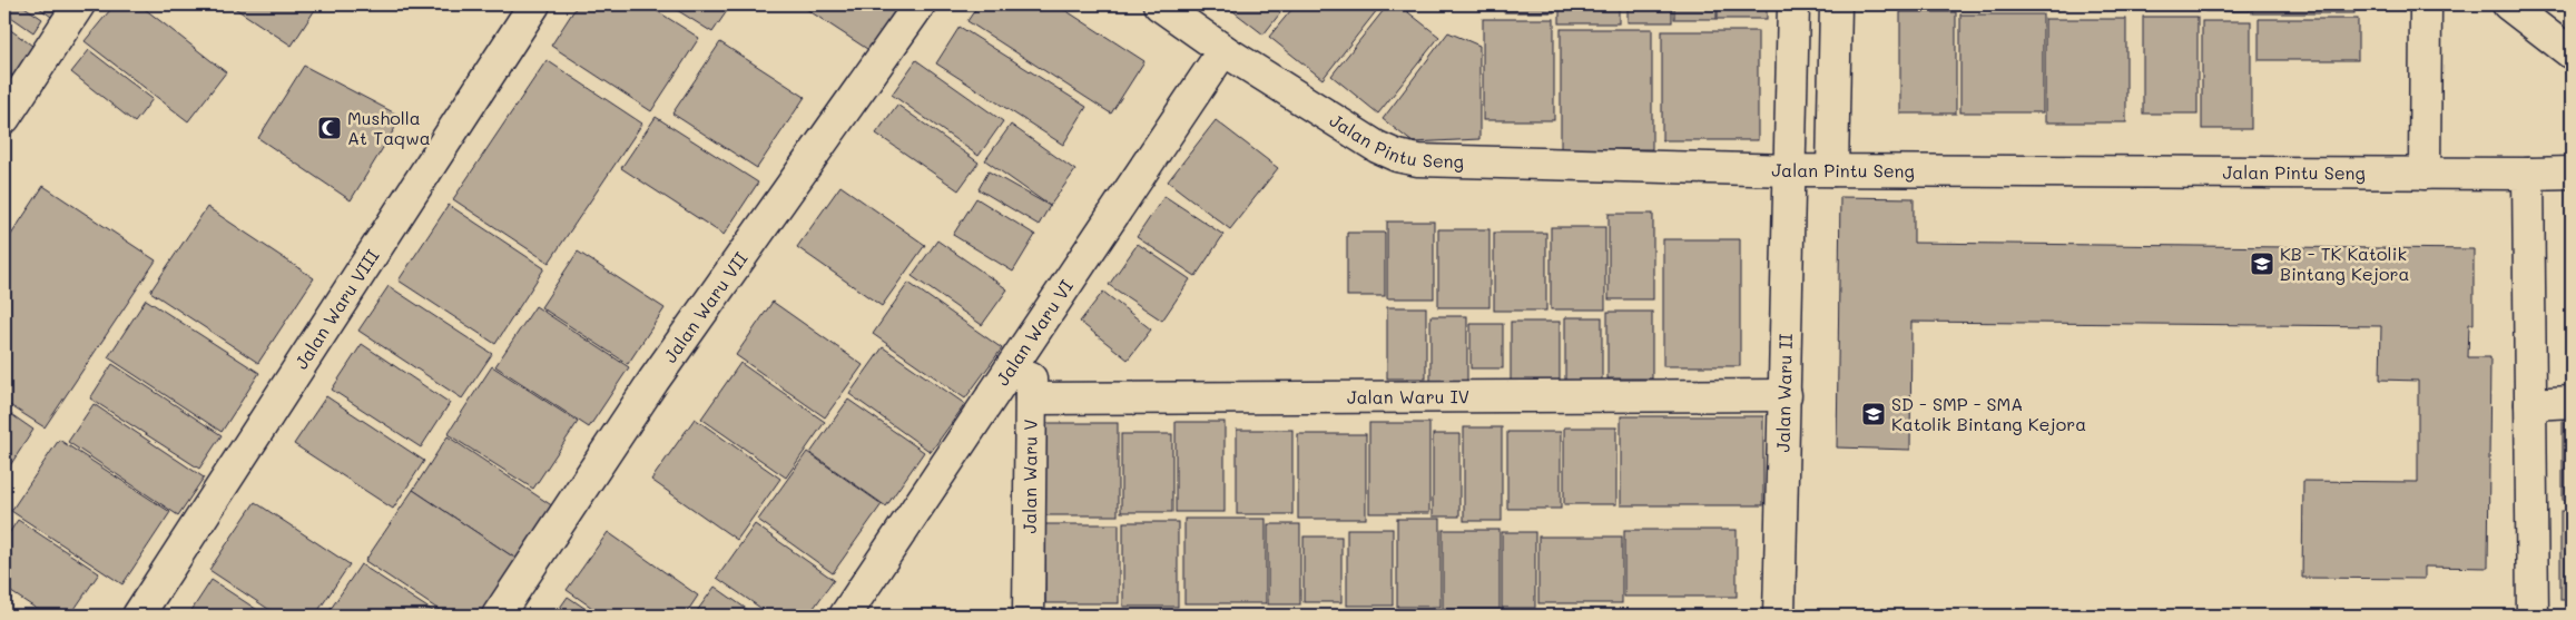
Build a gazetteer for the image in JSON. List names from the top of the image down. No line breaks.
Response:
{"streets":{"street":["Jalan Pintu Seng","Jalan Waru VII","Jalan Waru VIII","Jalan Waru VI","Jalan Waru II","Jalan Waru IV","Jalan Waru V"]},"crossings":[["Jalan Pintu Seng","Jalan Waru VI"],["Jalan Pintu Seng","Jalan Waru II"],["Jalan Waru VI","Jalan Waru V"],["Jalan Waru II","Jalan Waru IV"],["Jalan Waru IV","Jalan Waru V"]],"places":{"mosque":["Musholla At Taqwa"],"school or university":["KB - TK Katolik Bintang Kejora","SD - SMP - SMA Katolik Bintang Kejora"]}}
